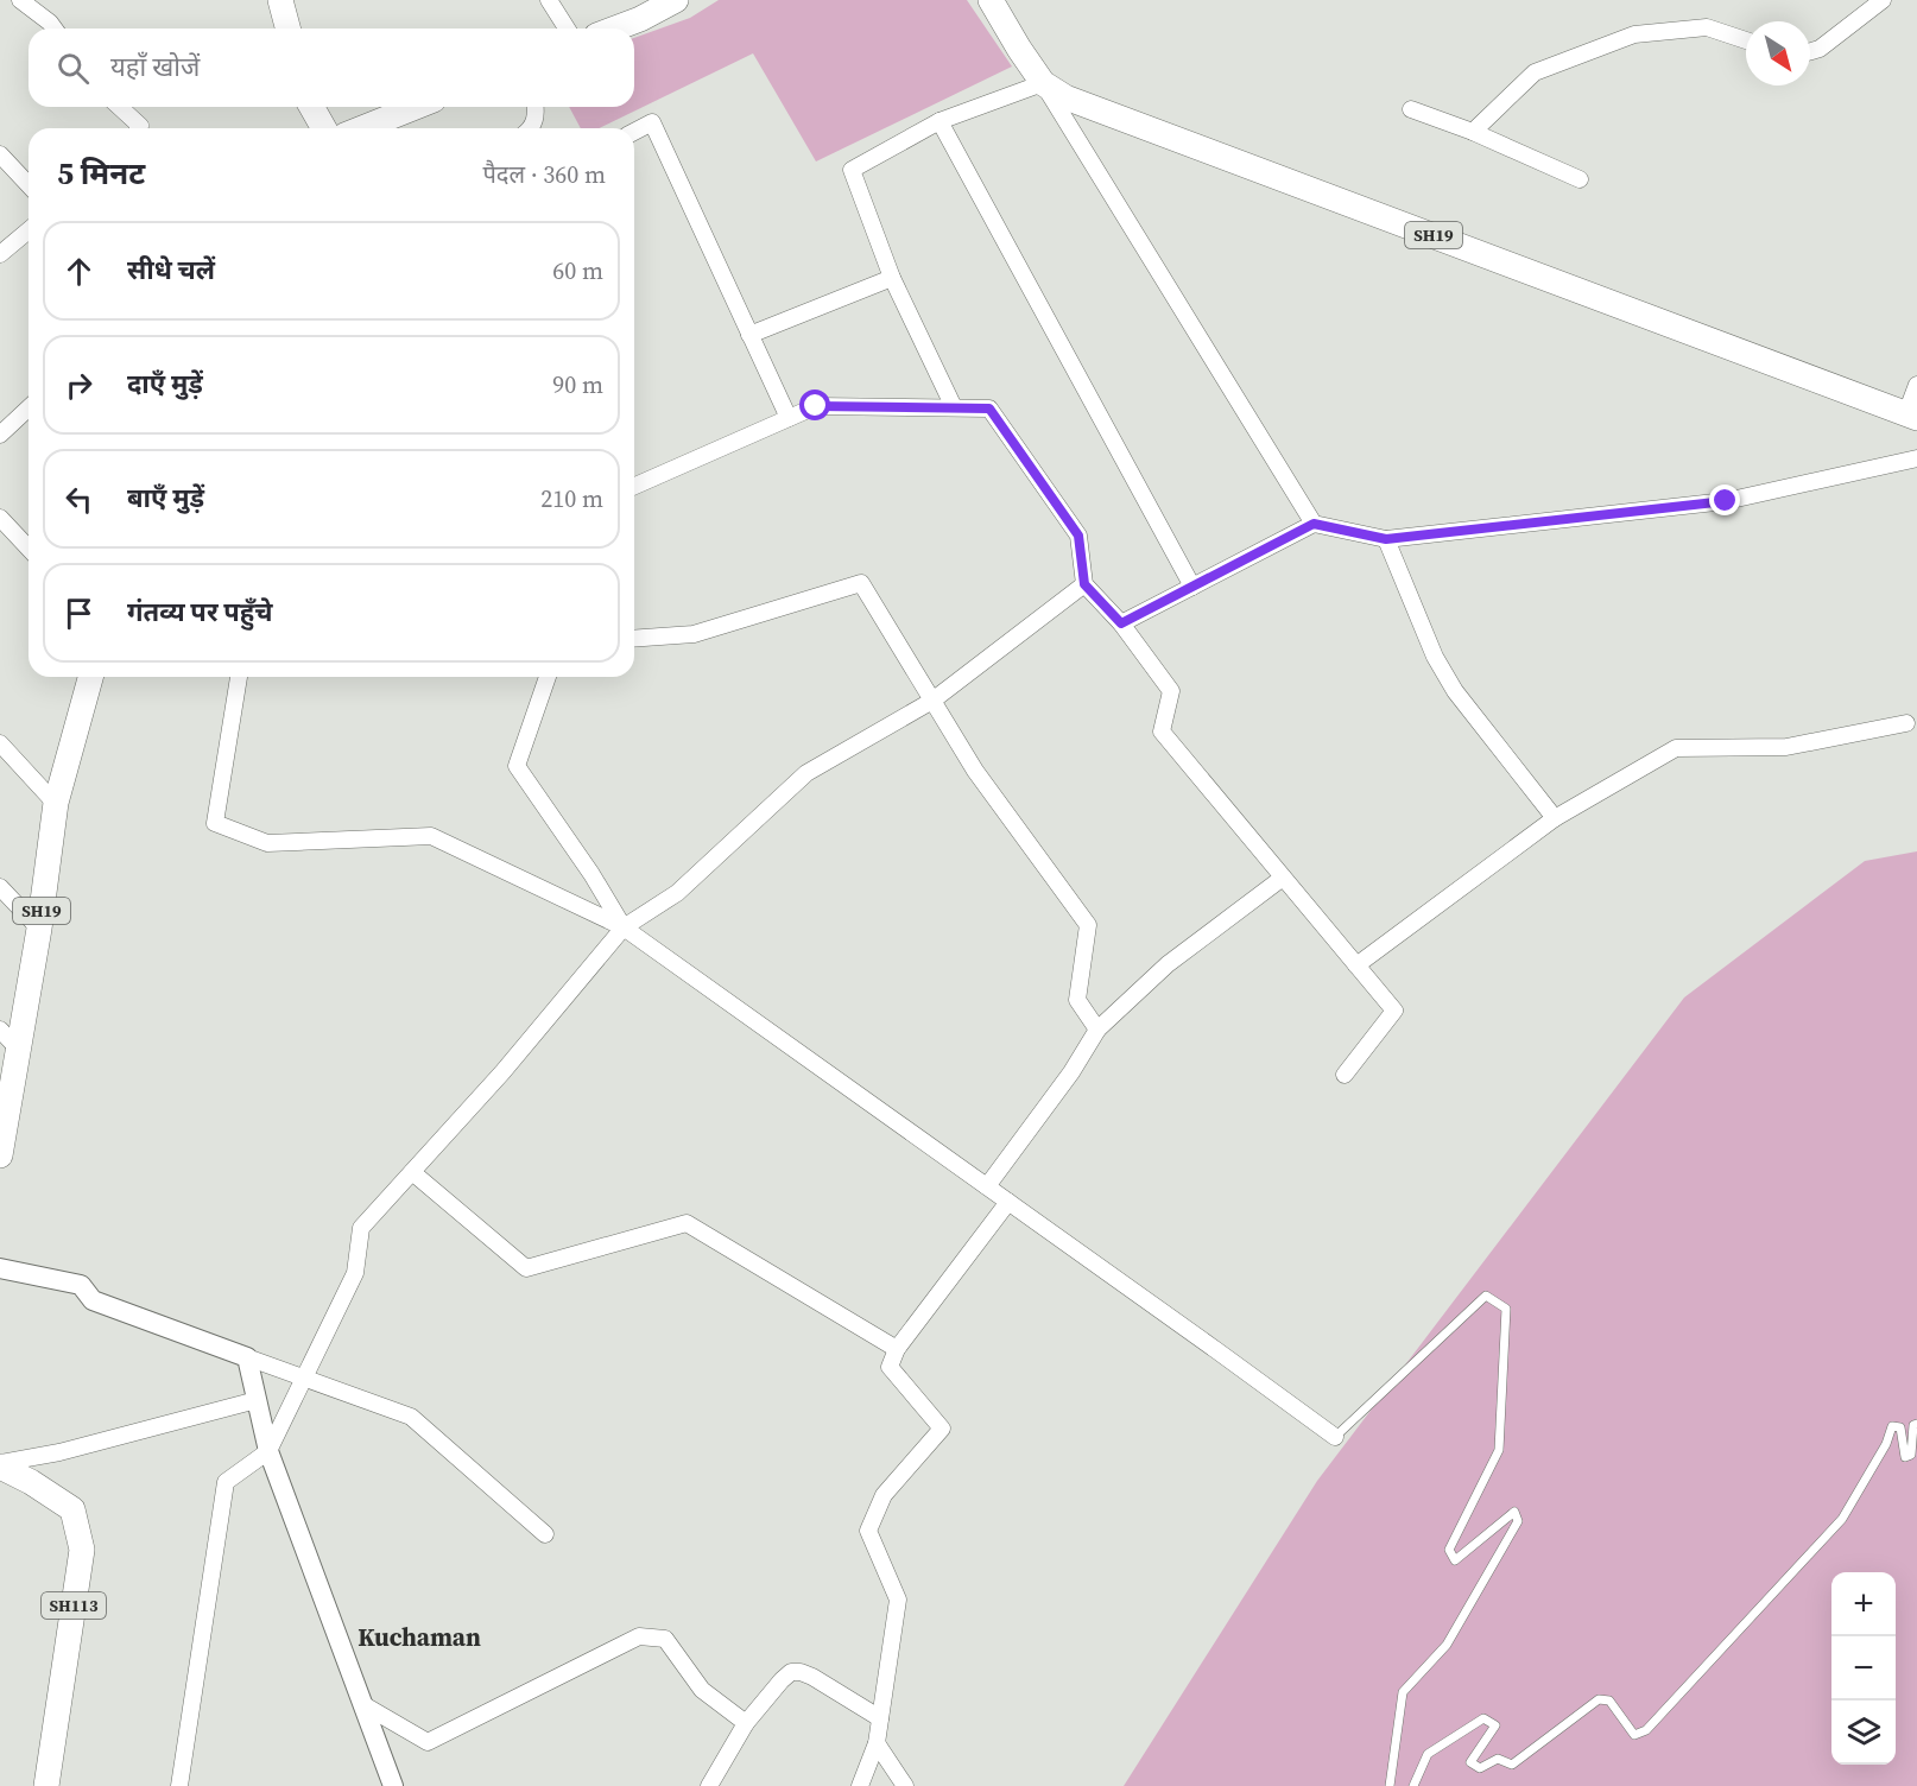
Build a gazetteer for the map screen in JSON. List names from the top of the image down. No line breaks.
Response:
{"streets":{"main road":["SH19","SH113"]},"districts":["Kuchaman"],"north":"bottom right","page":{"search":"यहाँ खोजें","heading":["5 मिनट","पैदल · 360 m"],"list":[["सीधे चलें","60 m"],["दाएँ मुड़ें","90 m"],["बाएँ मुड़ें","210 m"],"गंतव्य पर पहुँचे"],"map_buttons":["+","−"]}}
